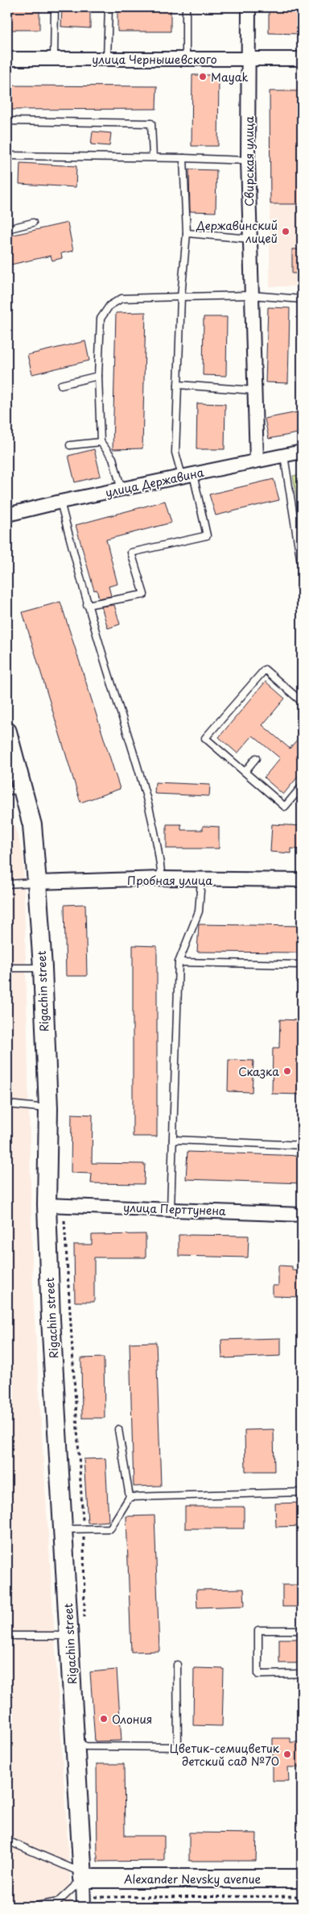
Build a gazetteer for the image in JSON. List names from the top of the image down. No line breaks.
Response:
{"streets":{"main road":["Rigachin street","Alexander Nevsky avenue"],"street":["улица Чернышевского","Свирская улица","улица Державина","Пробная улица","улица Перттунена"]},"crossings":[["улица Чернышевского","Свирская улица"],["Свирская улица","улица Державина"],["Пробная улица","Rigachin street"],["Rigachin street","улица Перттунена"],["Rigachin street","Alexander Nevsky avenue"]],"places":["Mayak","Державинский лицей","Сказка","Олония","Цветик-семицветик детский сад №70"]}
